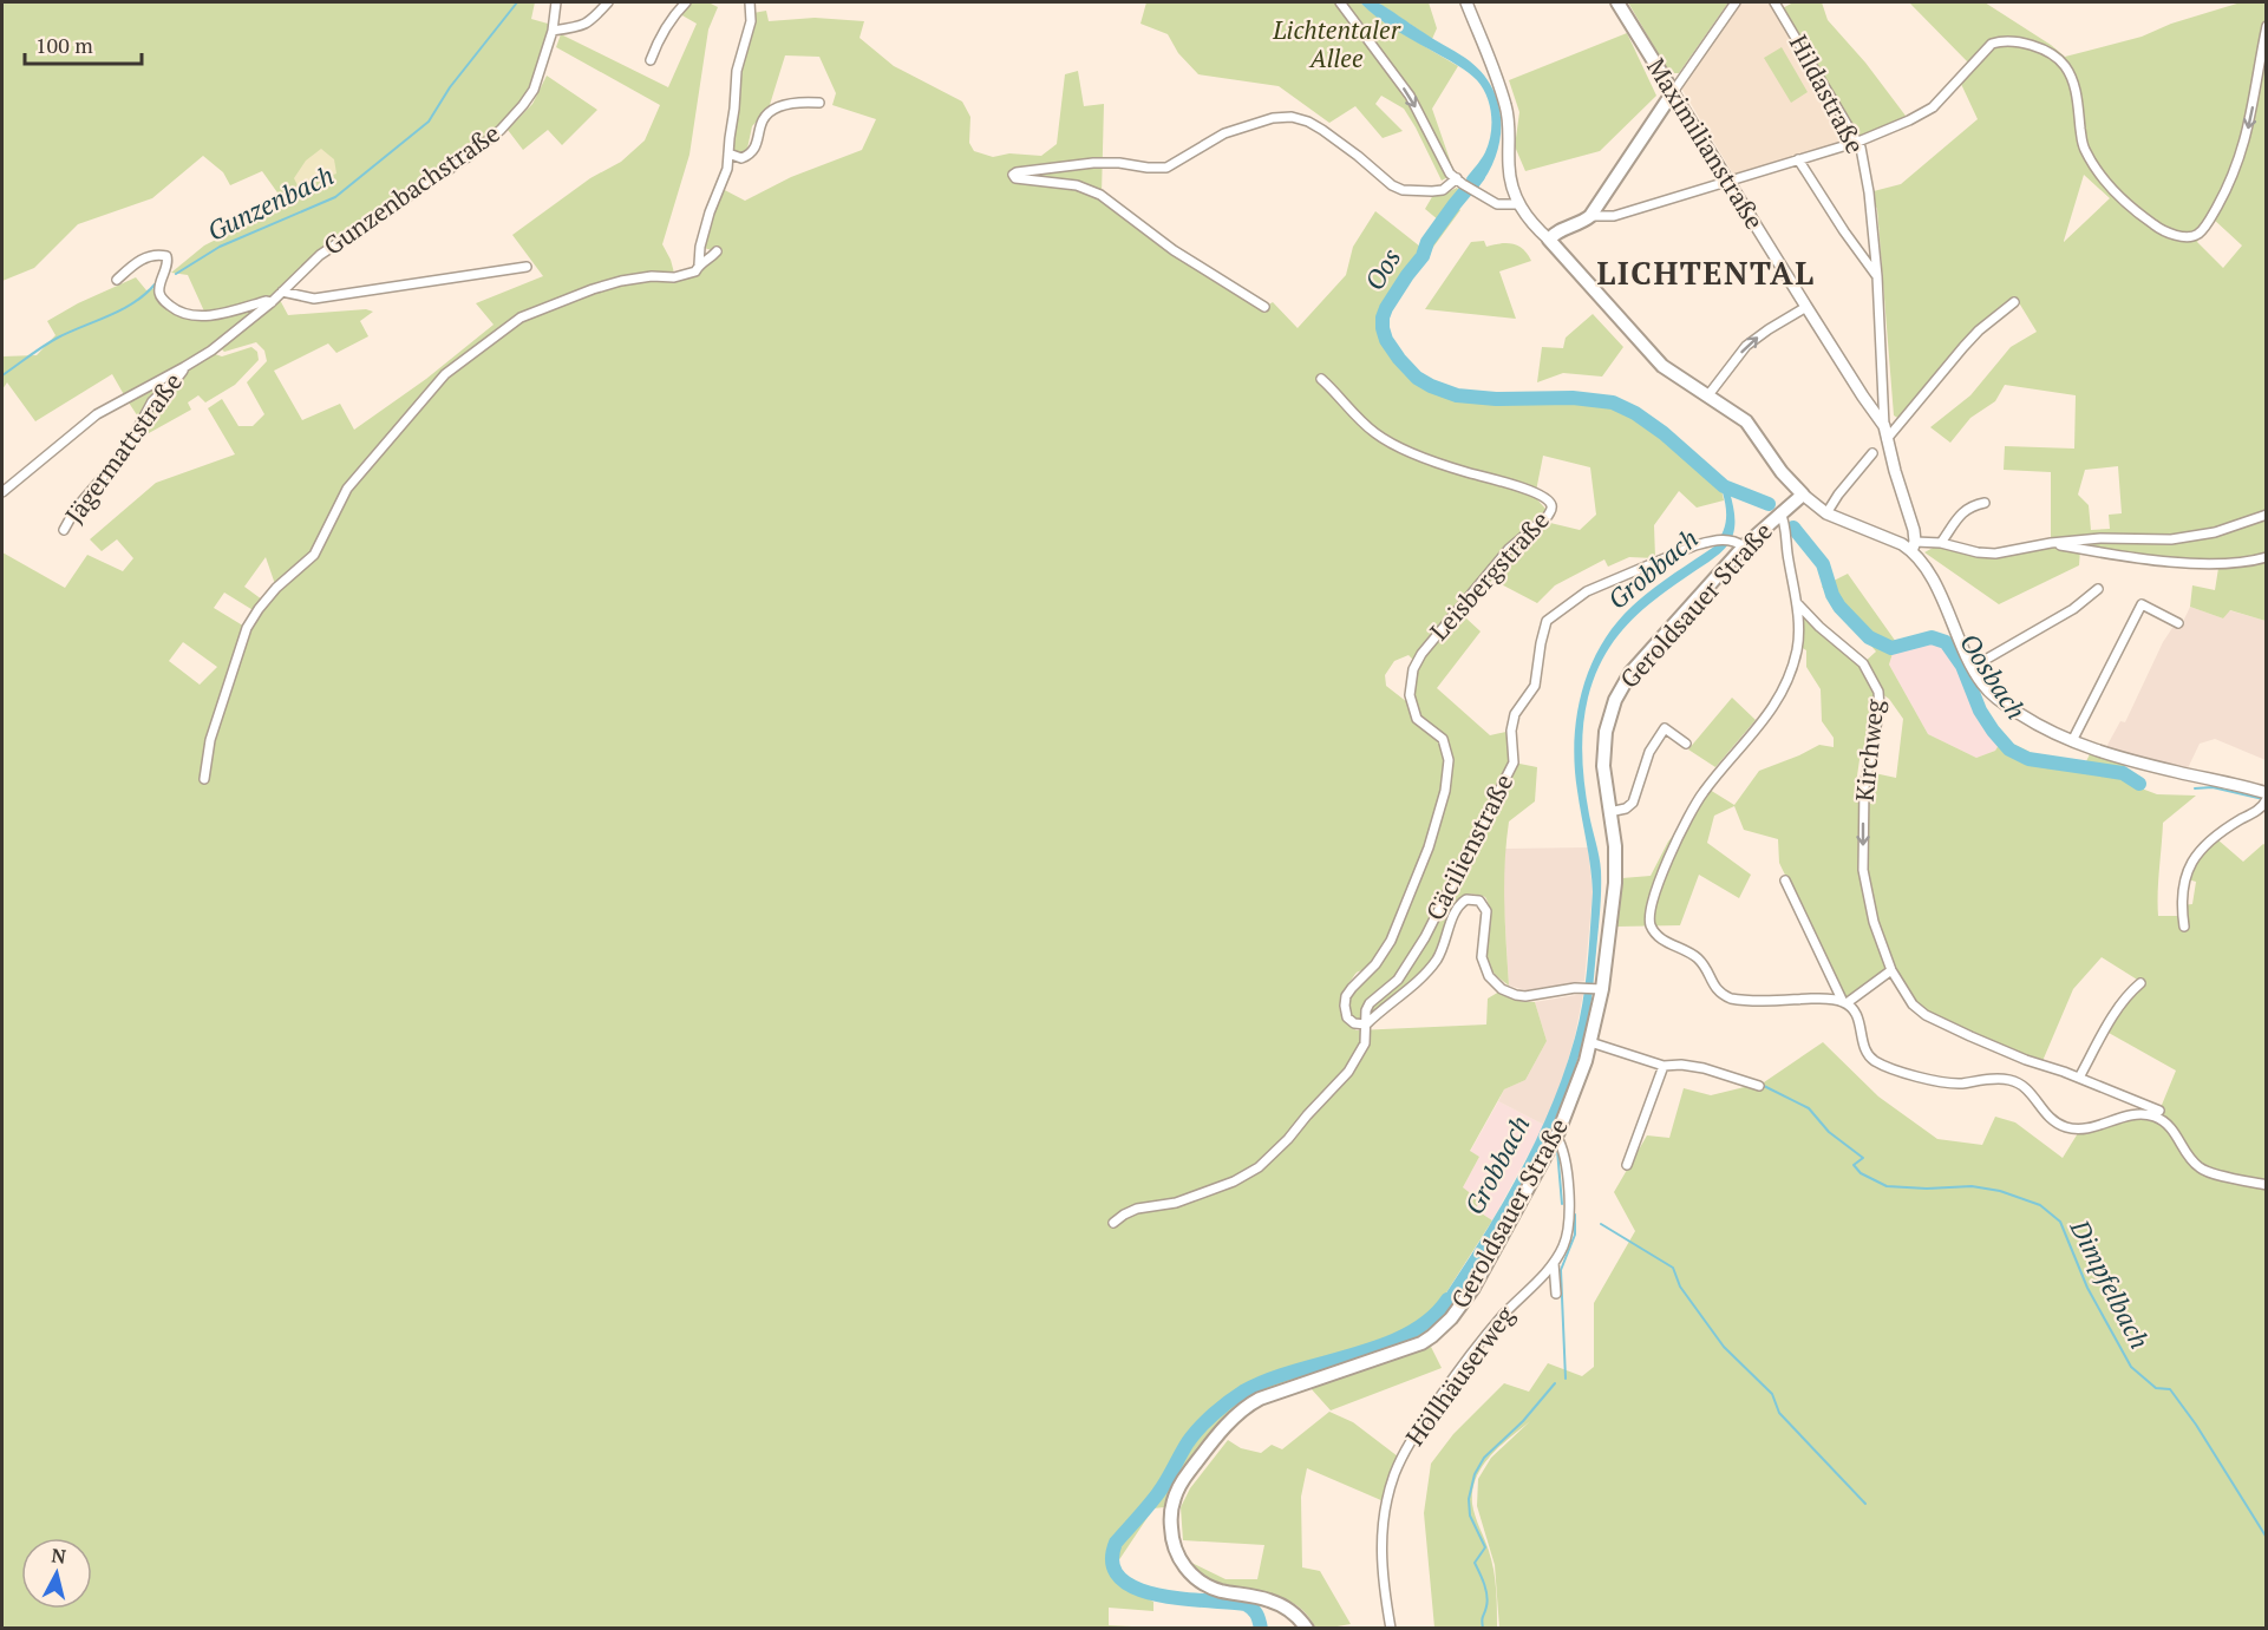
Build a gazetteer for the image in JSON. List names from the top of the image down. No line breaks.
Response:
{"streets":{"main road":["Maximilianstraße","Geroldsauer Straße"],"street":["Hildastraße","Gunzenbachstraße","Jägermattstraße","Leisbergstraße","Kirchweg","Cäcilienstraße","Höllhäuserweg"]},"crossings":[["Hildastraße","Maximilianstraße"],["Gunzenbachstraße","Jägermattstraße"],["Leisbergstraße","Cäcilienstraße"],["Geroldsauer Straße","Cäcilienstraße"],["Geroldsauer Straße","Höllhäuserweg"]],"one_way":["Kirchweg"],"districts":["LICHTENTAL"],"water":["Gunzenbach","Oos","Grobbach","Oosbach","Dimpfelbach"],"parks":["Lichtentaler Allee"],"scale_bar":"100 m","north":"top"}
